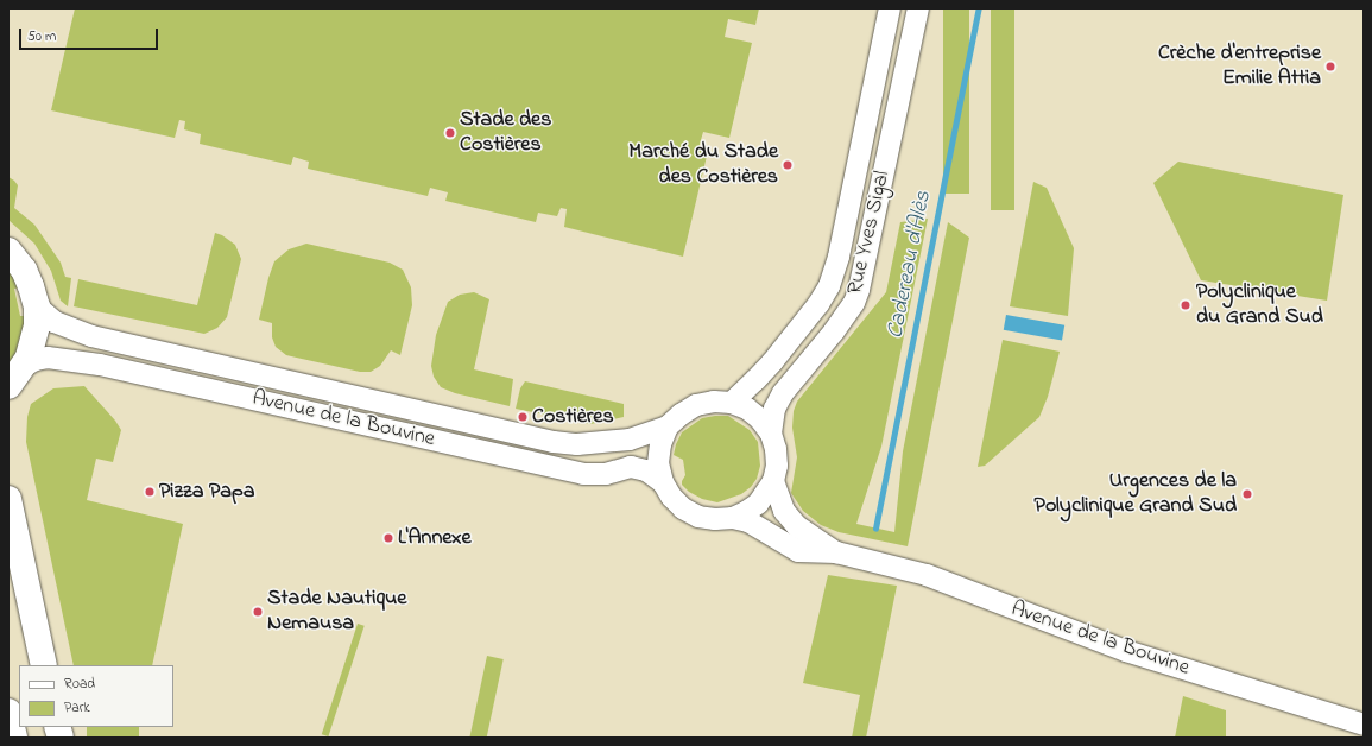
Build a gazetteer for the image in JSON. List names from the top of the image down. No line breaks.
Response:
{"streets":{"street":["Rue Yves Sigal","Avenue de la Bouvine"]},"crossings":[["Rue Yves Sigal","Avenue de la Bouvine"]],"water":["Cadereau d'Alès"],"places":["Crèche d'entreprise Emilie Attia","Stade des Costières","Marché du Stade des Costières","Polyclinique du Grand Sud","Costières","Pizza Papa","Urgences de la Polyclinique Grand Sud","L'Annexe","Stade Nautique Nemausa"],"legend":["Road","Park"],"scale_bar":"50 m"}
